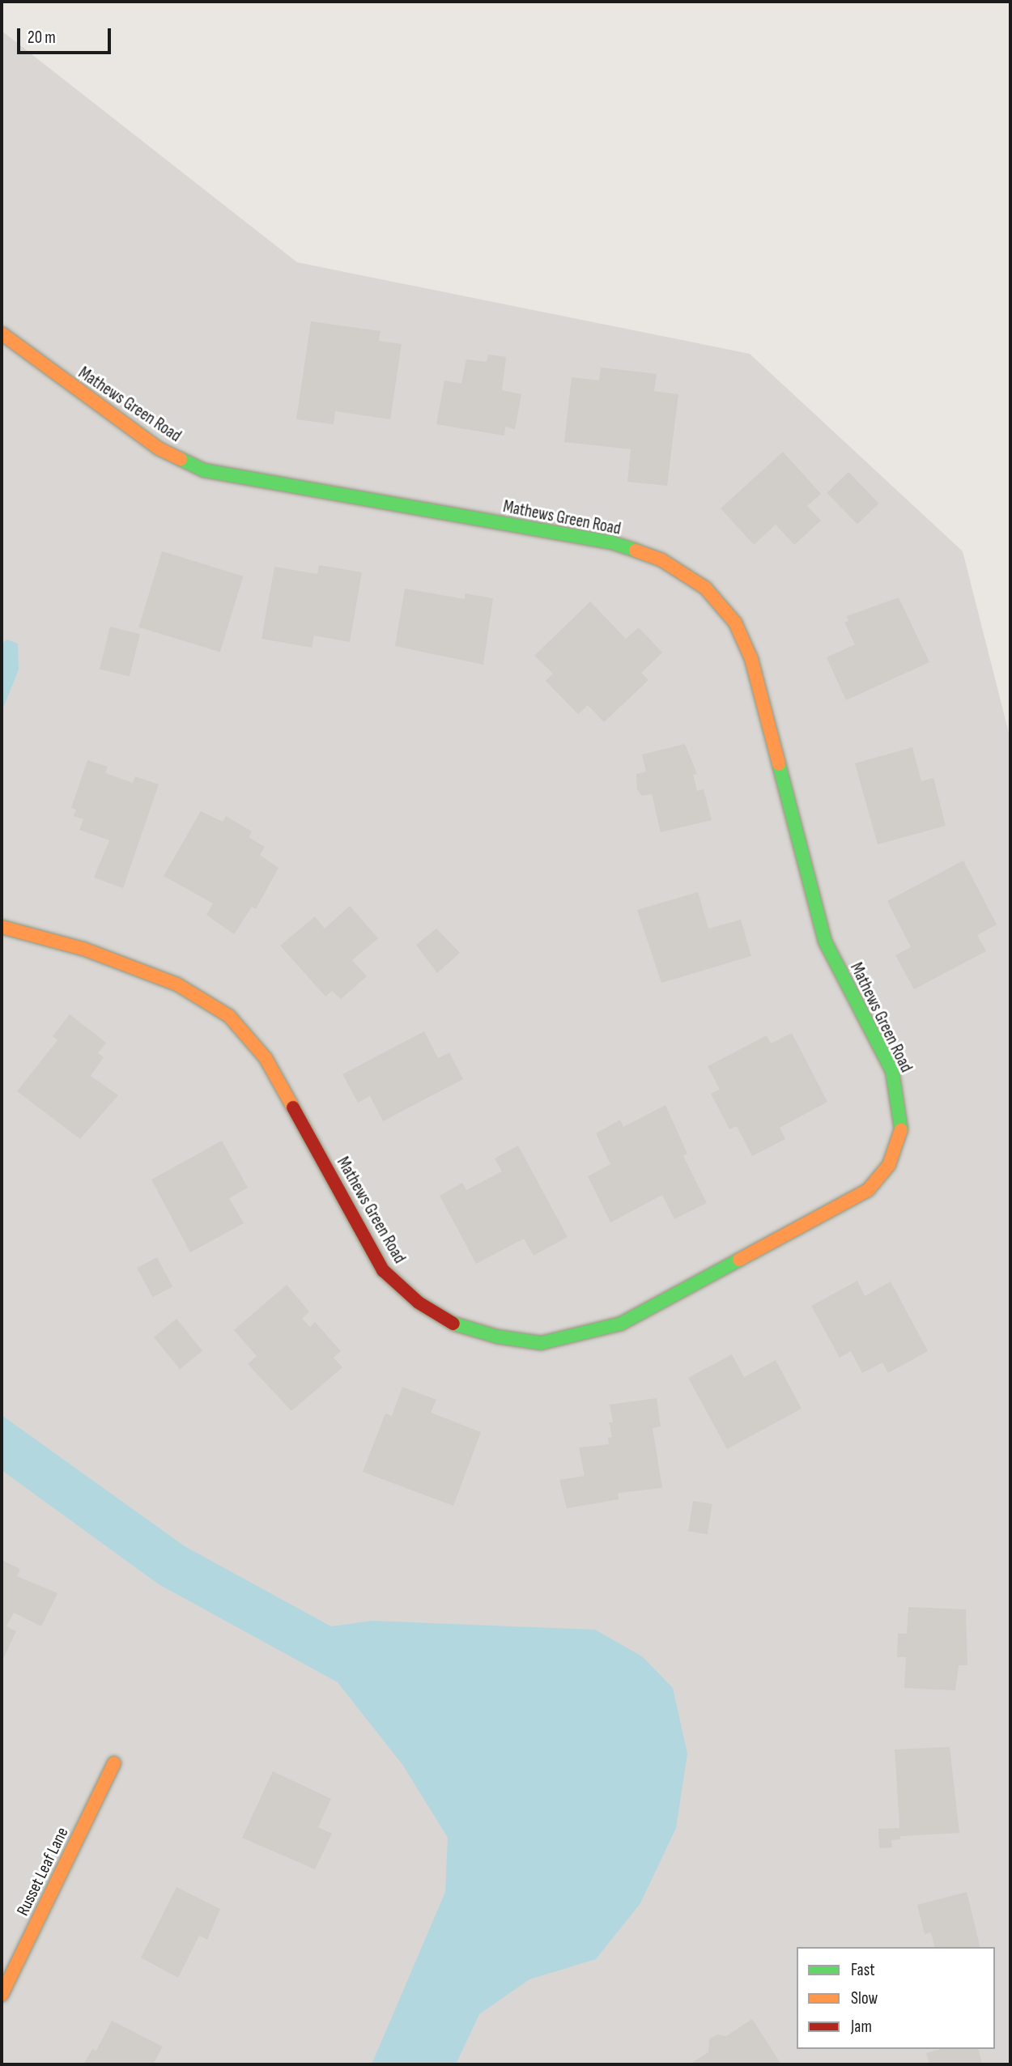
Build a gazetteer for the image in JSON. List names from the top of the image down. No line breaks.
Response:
{"streets":{"street":["Mathews Green Road","Russet Leaf Lane"]},"legend":["Fast","Slow","Jam"],"scale_bar":"20 m"}
